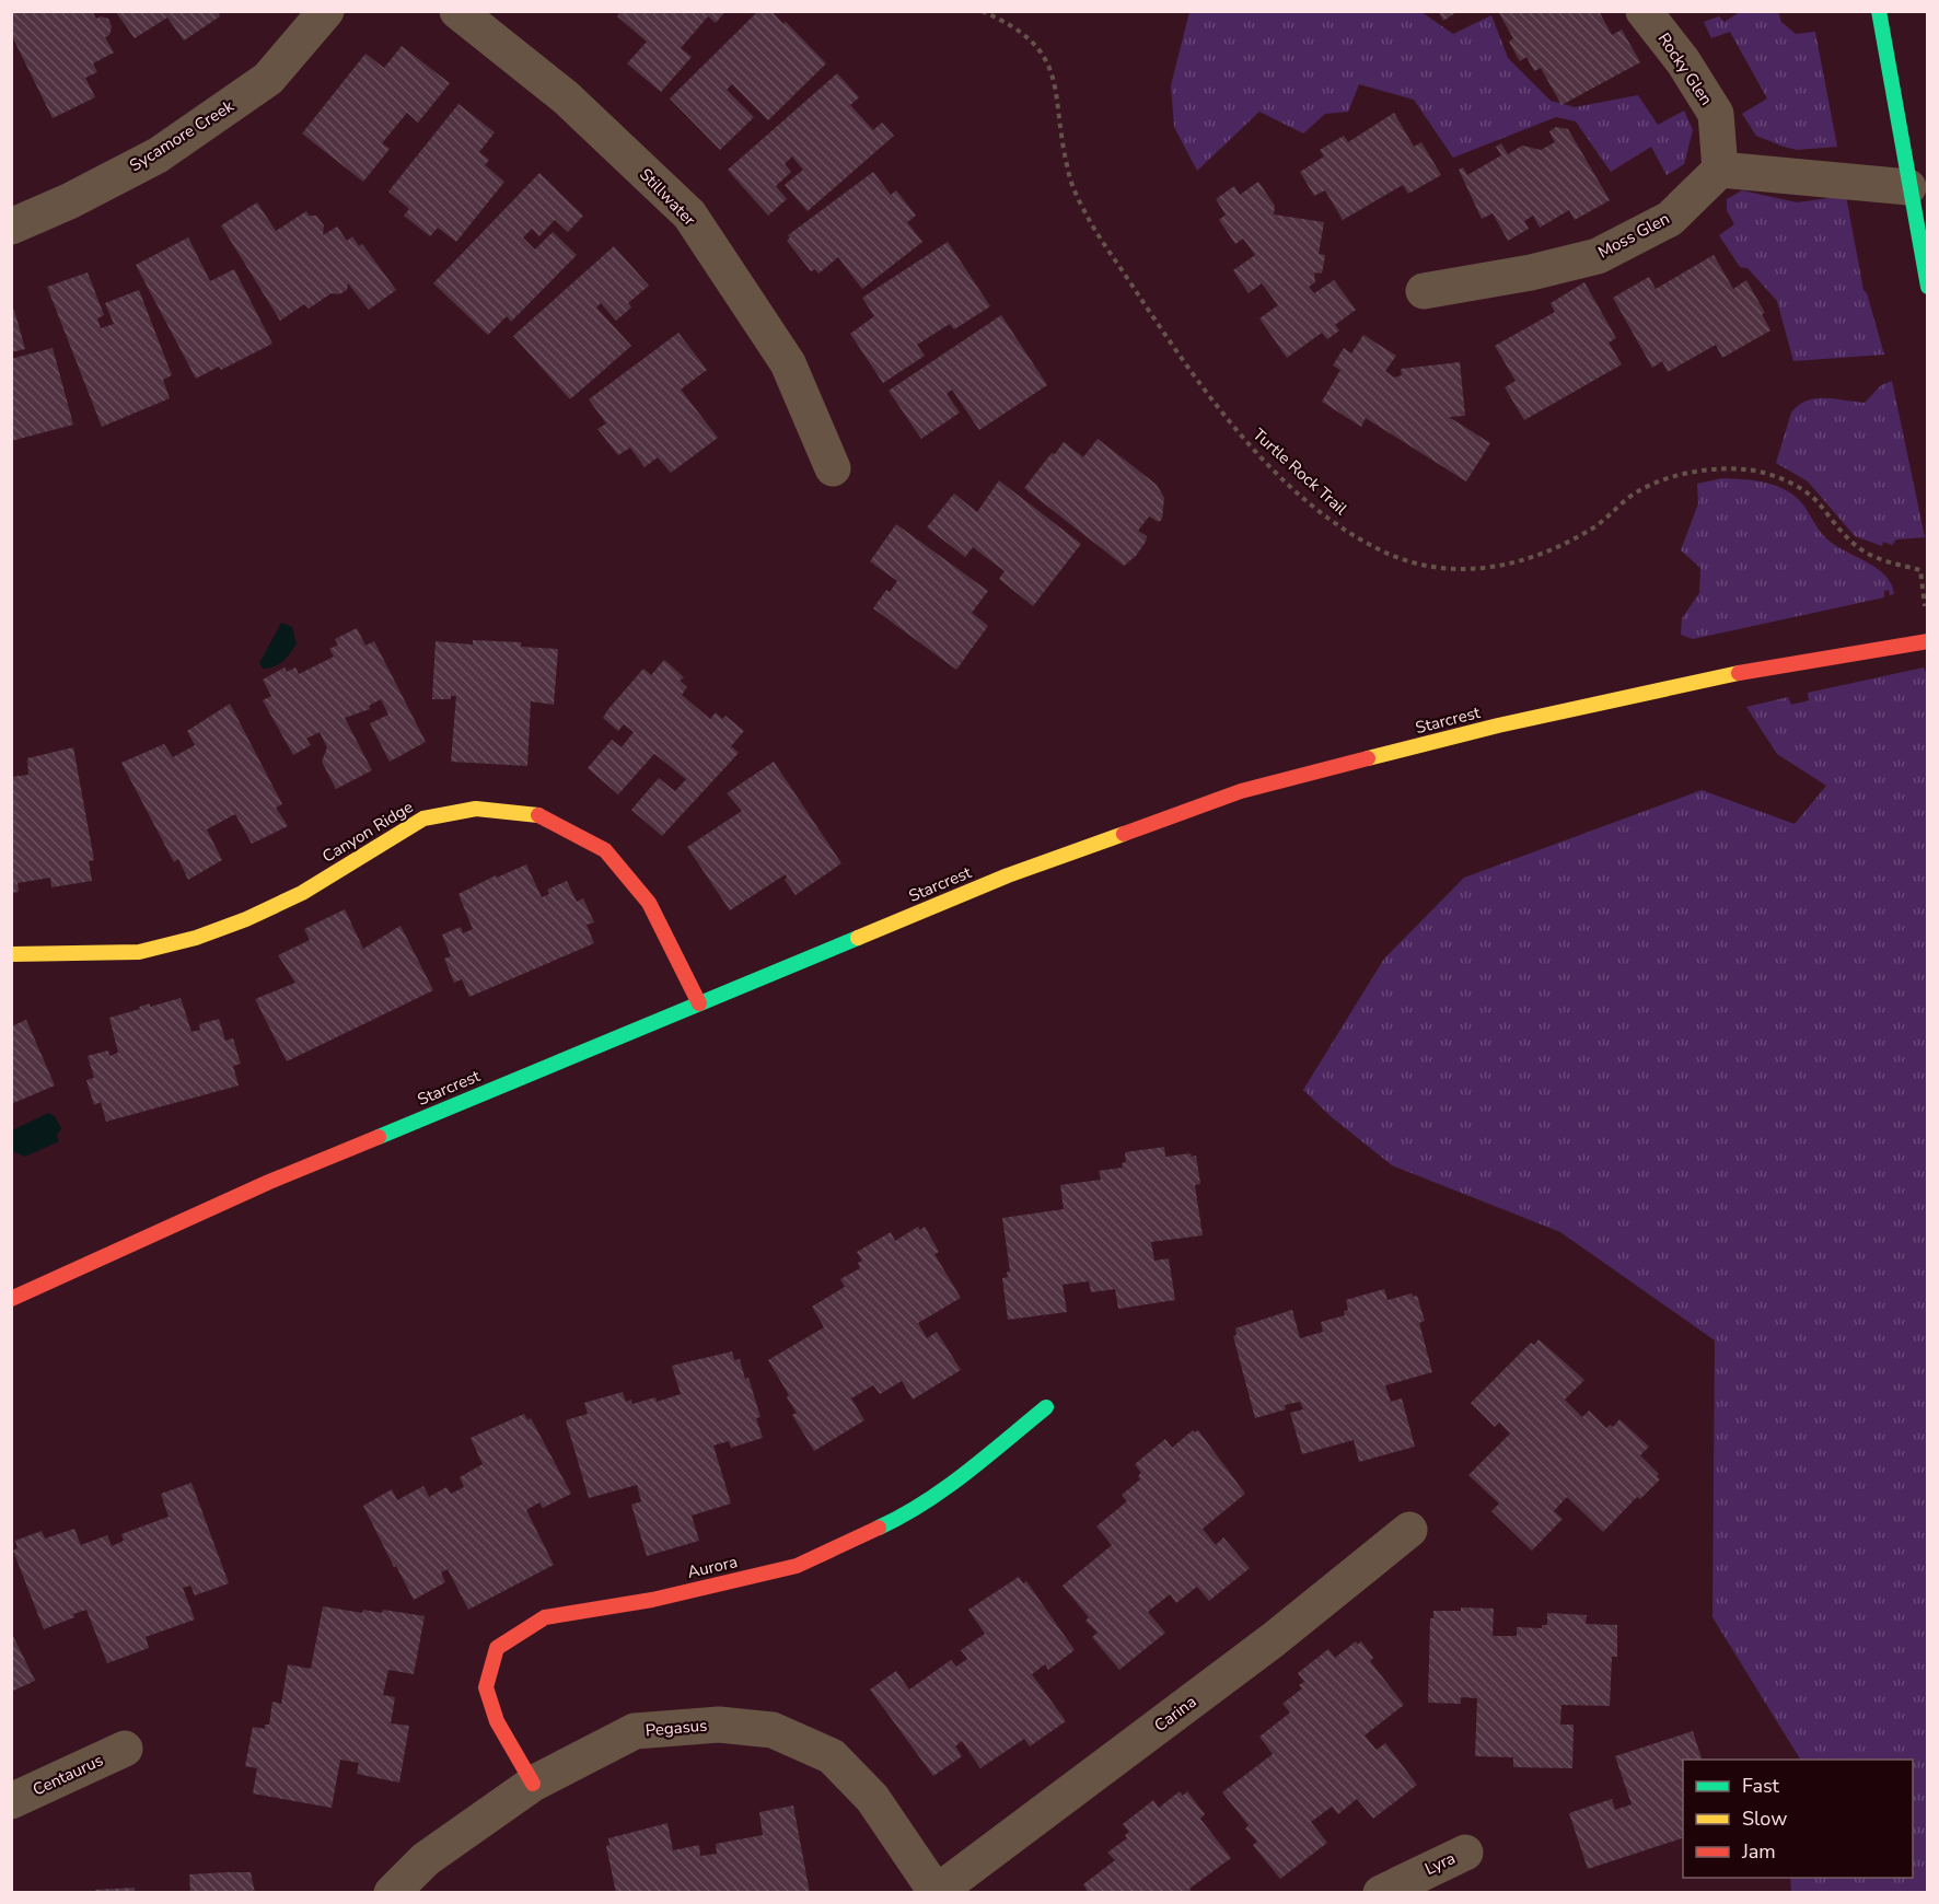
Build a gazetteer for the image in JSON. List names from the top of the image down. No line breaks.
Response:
{"streets":{"street":["Rocky Glen","Sycamore Creek","Stillwater","Moss Glen","Starcrest","Canyon Ridge","Aurora","Carina","Pegasus","Centaurus","Lyra"],"path":["Turtle Rock Trail"]},"crossings":[["Rocky Glen","Moss Glen"],["Starcrest","Canyon Ridge"],["Aurora","Pegasus"],["Carina","Pegasus"]],"legend":["Fast","Slow","Jam"]}
